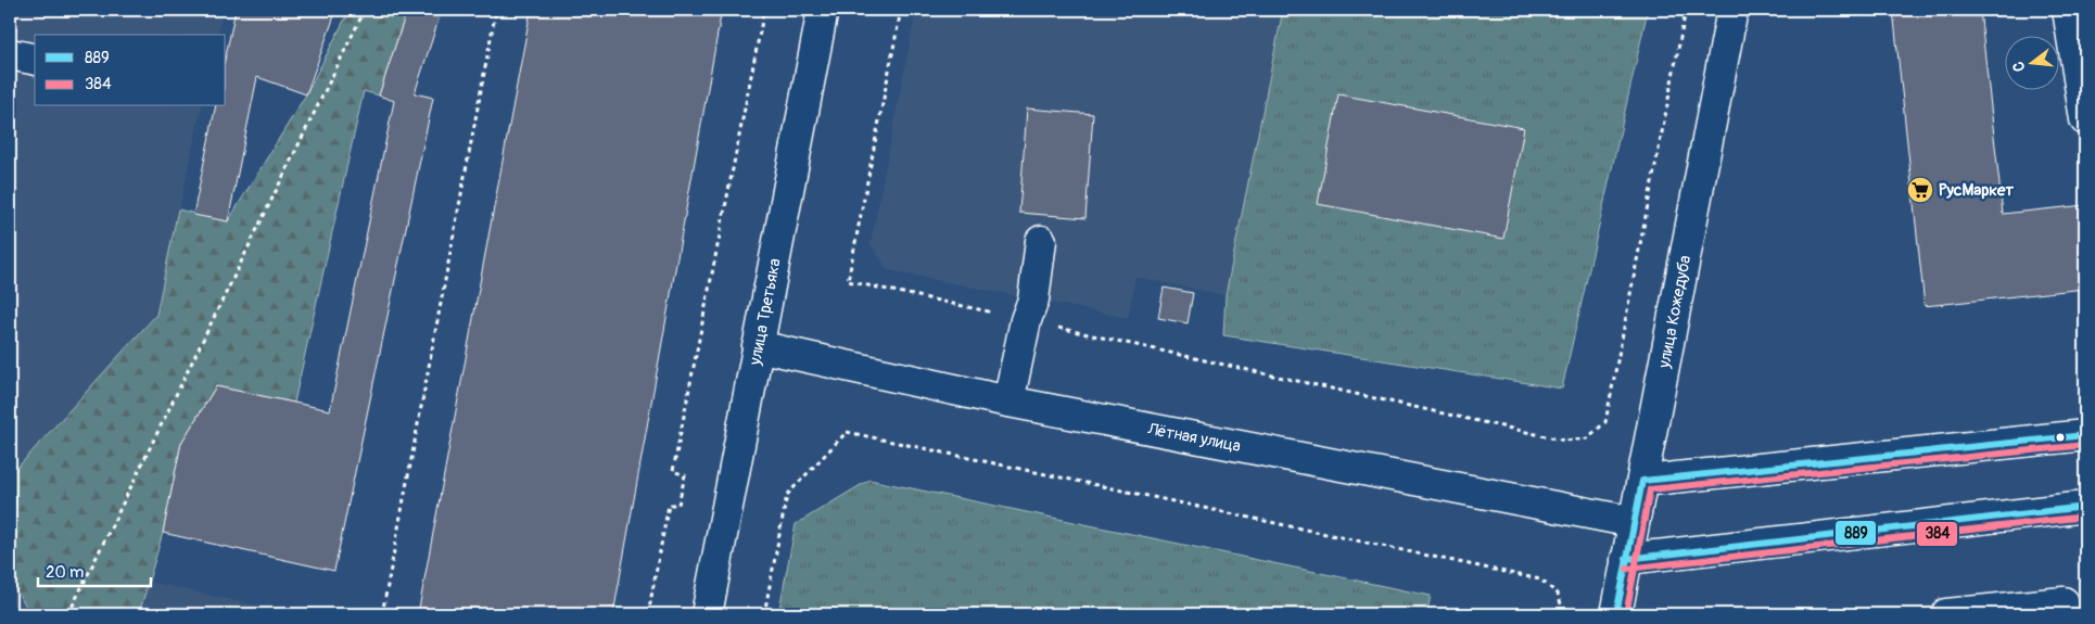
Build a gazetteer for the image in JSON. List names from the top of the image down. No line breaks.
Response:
{"streets":{"street":["улица Третьяка","улица Кожедуба","Лётная улица"]},"crossings":[["улица Третьяка","Лётная улица"],["улица Кожедуба","Лётная улица"]],"places":{"supermarket":["РусМаркет"]},"lines":["transit line 889","transit line 384"],"legend":["889","384"],"scale_bar":"20 m","north":"left"}
